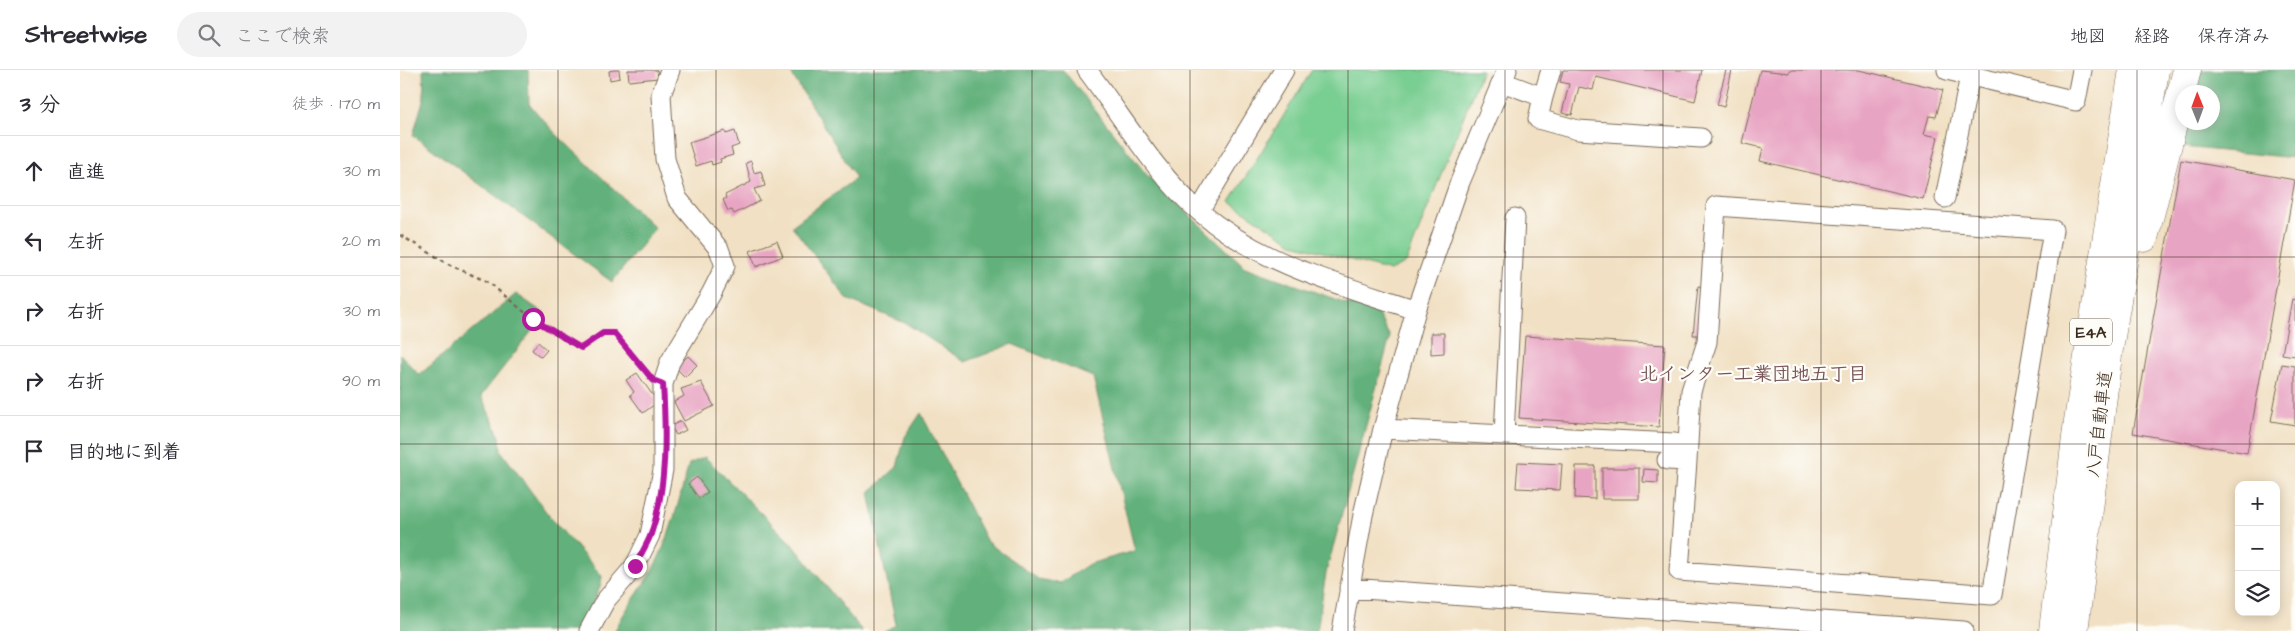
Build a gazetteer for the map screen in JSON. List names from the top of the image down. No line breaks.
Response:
{"streets":{"highway":["E4A","八戸自動車道"]},"districts":["北インター工業団地五丁目"],"north":"top","page":{"header":"Streetwise","search":"ここで検索","nav":["地図","経路","保存済み"],"heading":["3 分","徒歩 · 170 m"],"list":[["直進","30 m"],["左折","20 m"],["右折","30 m"],["右折","90 m"],"目的地に到着"],"map_buttons":["+","−"]}}
